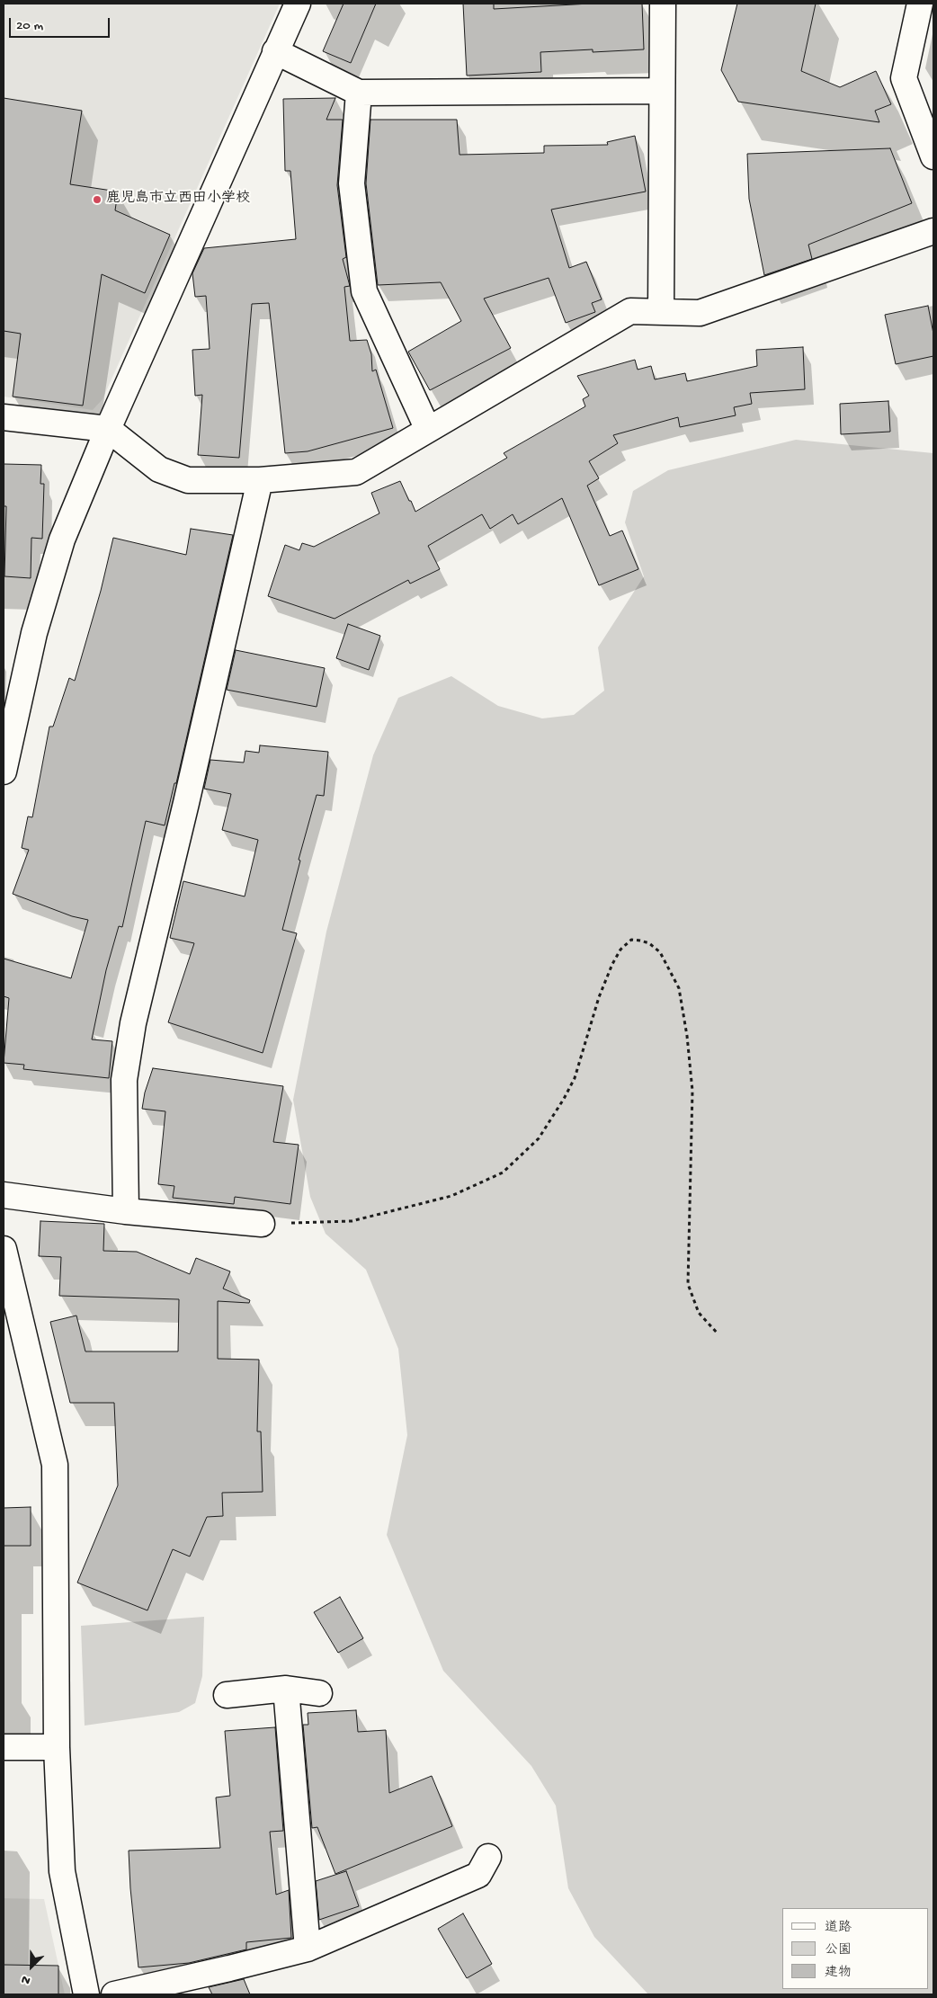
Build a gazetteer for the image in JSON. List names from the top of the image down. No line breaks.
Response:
{"places":["鹿児島市立西田小学校"],"legend":["道路","公園","建物"],"scale_bar":"20 m","north":"bottom left"}
